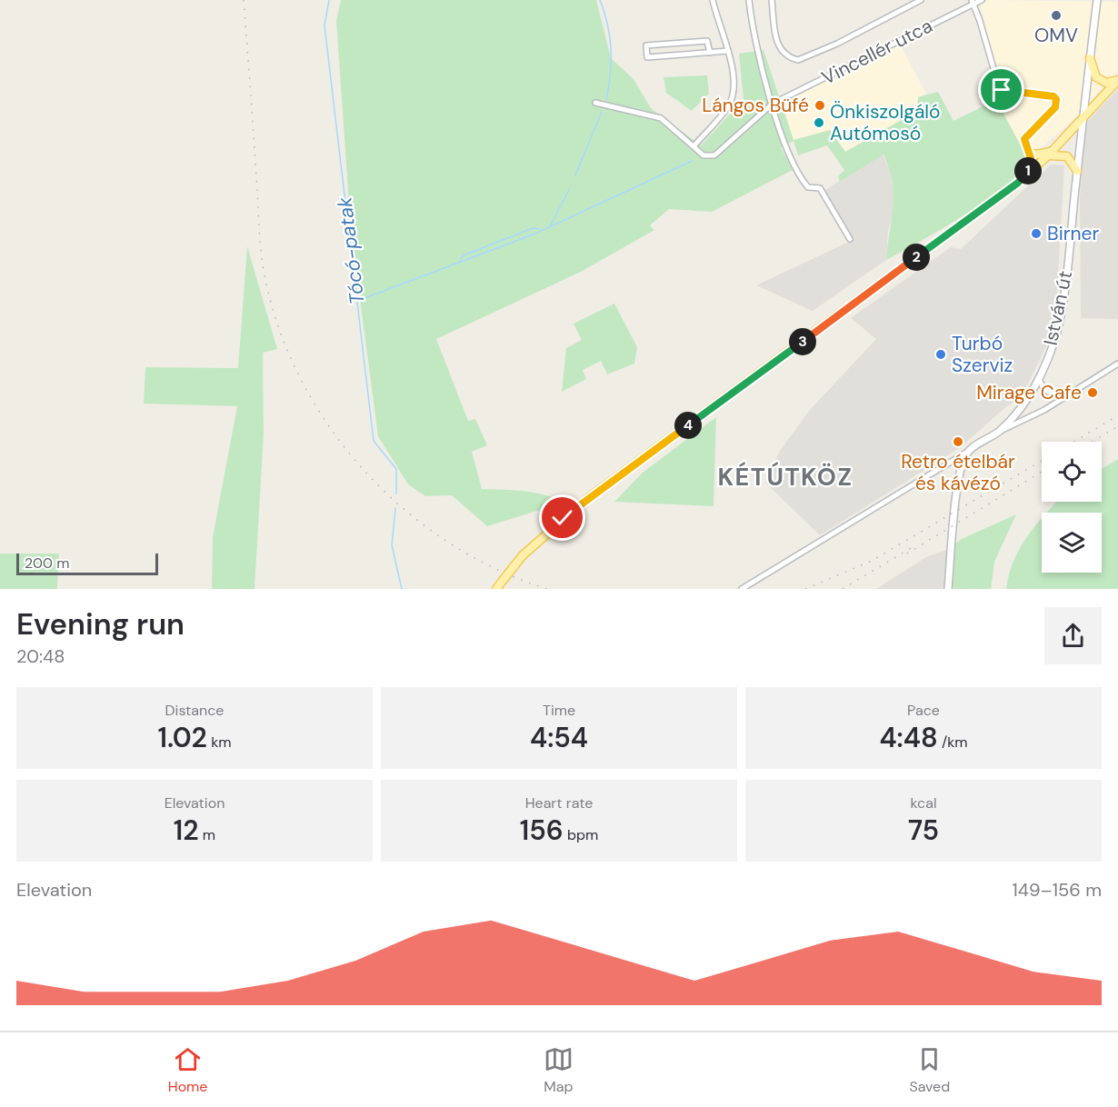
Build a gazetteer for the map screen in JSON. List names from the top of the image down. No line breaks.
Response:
{"streets":{"street":["Vincellér utca","István út"]},"districts":["KÉTÚTKÖZ"],"water":["Tócó-patak"],"places":["OMV","Lángos Büfé","Önkiszolgáló Autómosó","Birner","Turbó Szerviz","Mirage Cafe","Retro ételbár és kávézó"],"scale_bar":"200 m","page":{"pins":["1","2","3","4"],"scale":"200 m","heading":["Evening run","20:48"],"stats":[["Distance","1.02 km"],["Time","4:54"],["Pace","4:48 /km"],["Elevation","12 m"],["Heart rate","156 bpm"],["kcal","75"]],"chart":["Elevation","149–156 m"],"tabs":["Home","Map","Saved"]}}
